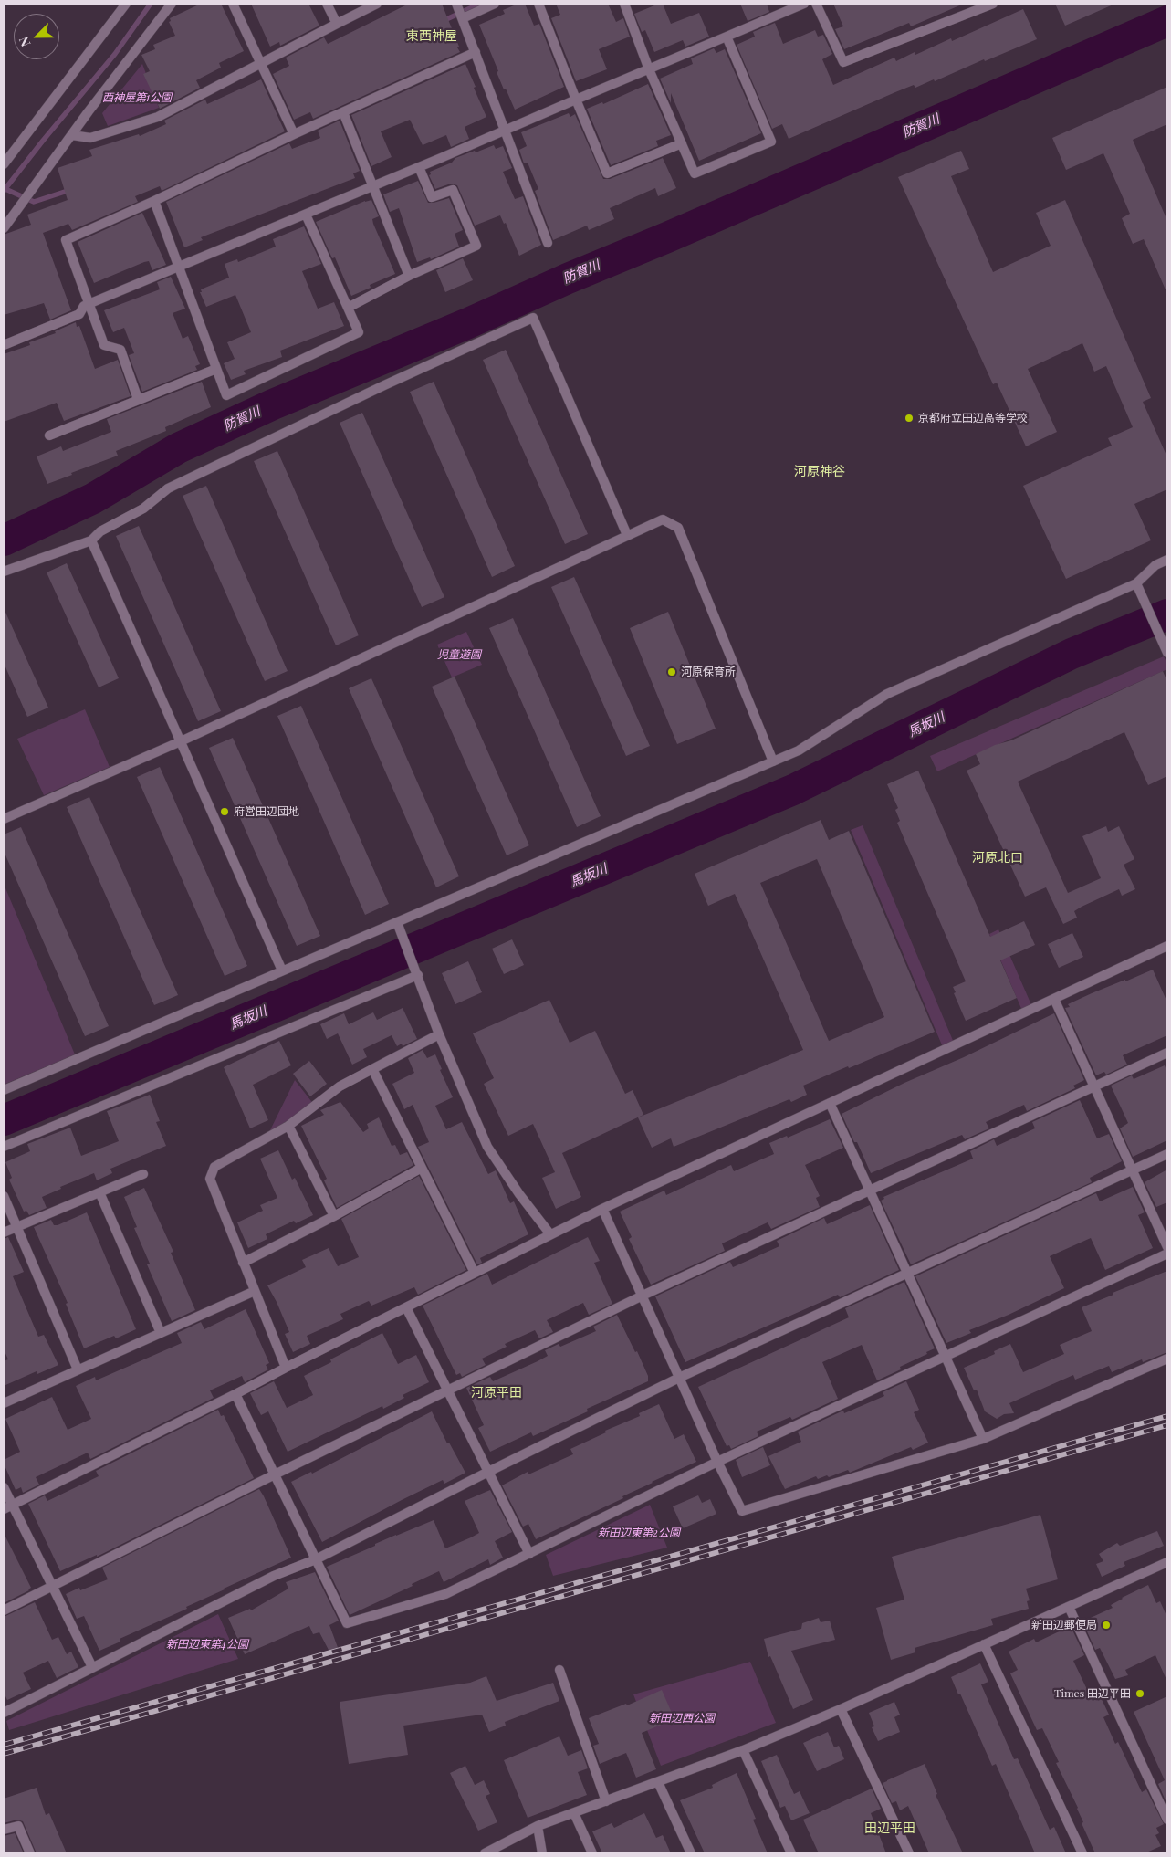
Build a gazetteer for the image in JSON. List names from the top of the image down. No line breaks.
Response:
{"districts":["東西神屋","河原神谷","河原北口","河原平田","田辺平田"],"water":["防賀川","馬坂川"],"parks":["西神屋第1公園","児童遊園","新田辺東第2公園","新田辺東第4公園","新田辺西公園"],"places":["京都府立田辺高等学校","河原保育所","府営田辺団地","新田辺郵便局","Times 田辺平田"],"north":"bottom left"}
